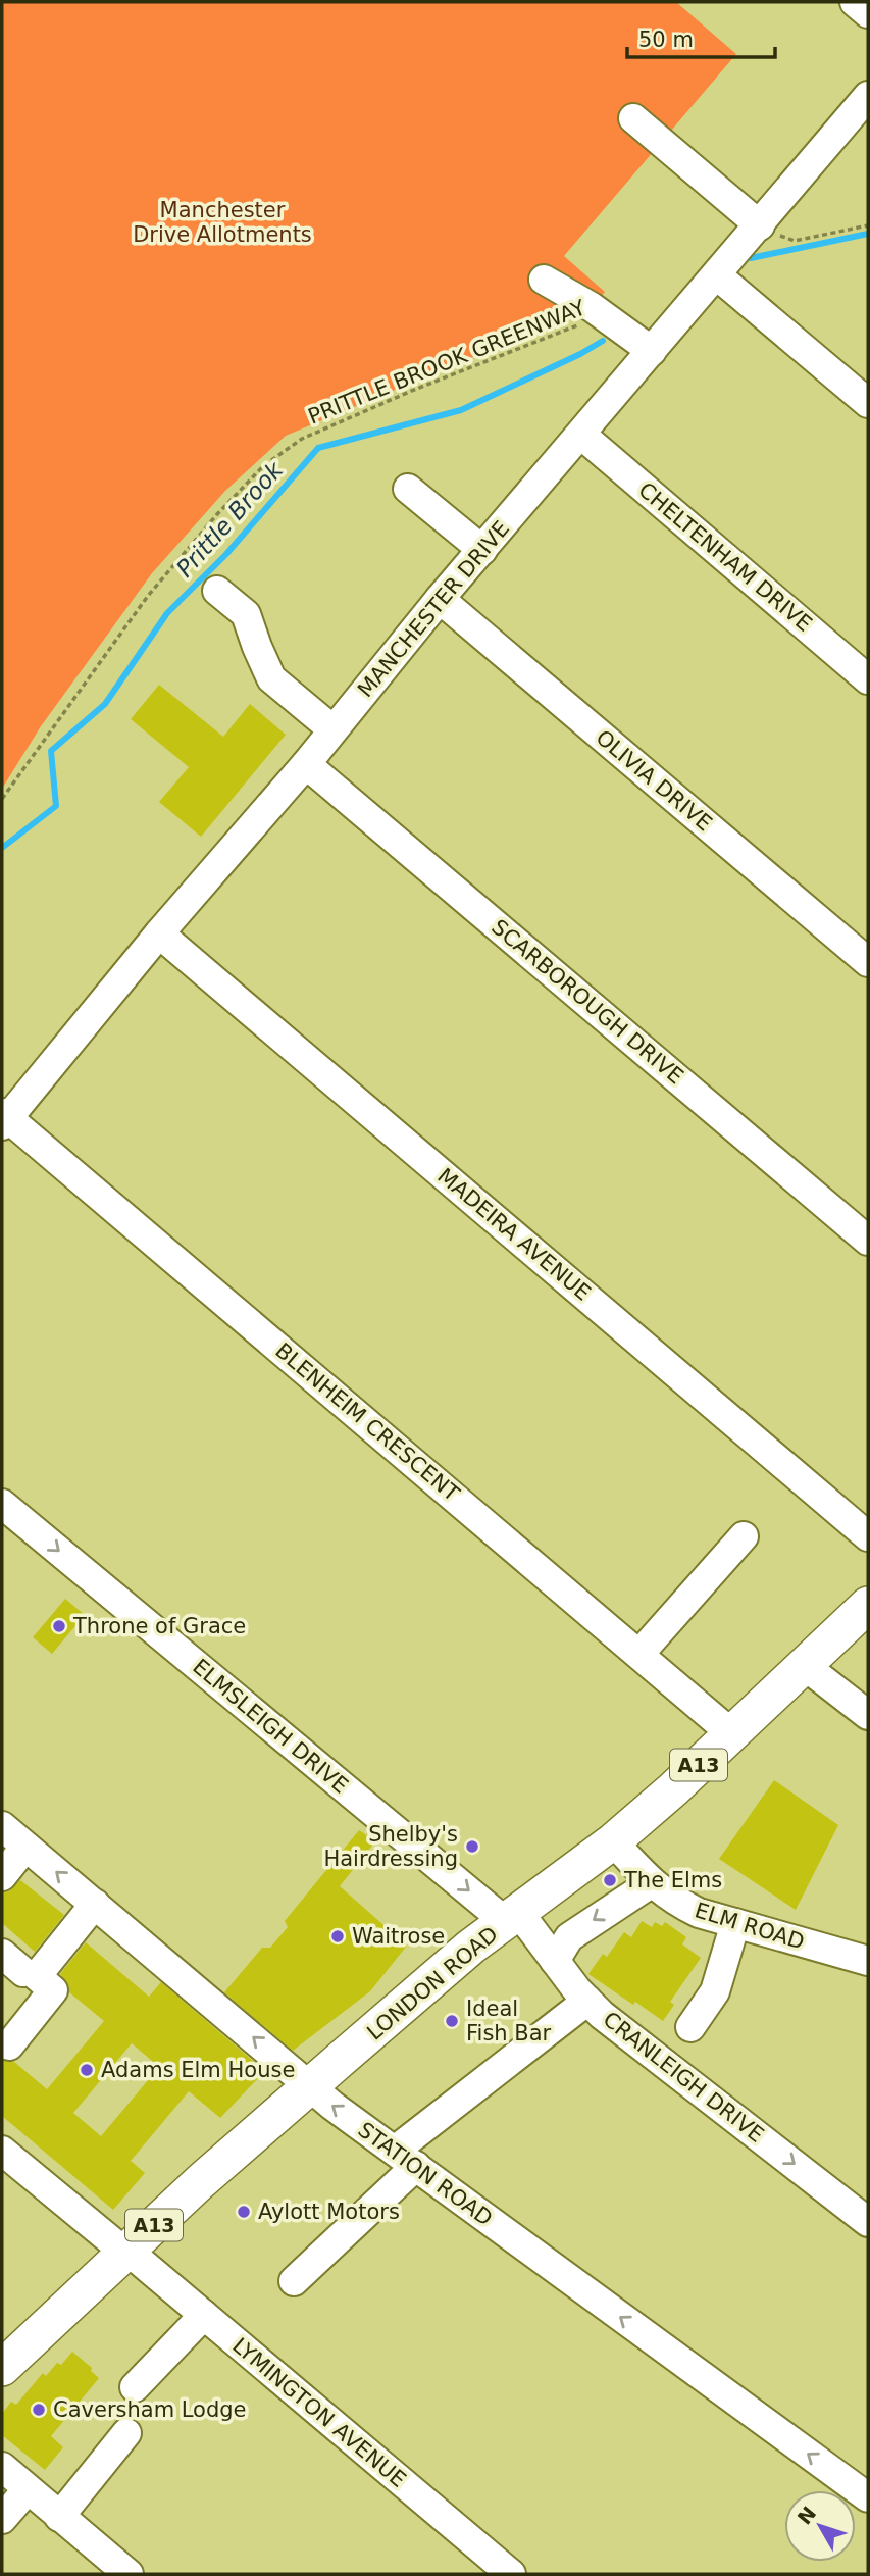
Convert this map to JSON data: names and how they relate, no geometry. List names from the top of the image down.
{
  "streets": {
    "main road": ["A13", "LONDON ROAD"],
    "street": [
      "CHELTENHAM DRIVE",
      "MANCHESTER DRIVE",
      "OLIVIA DRIVE",
      "SCARBOROUGH DRIVE",
      "MADEIRA AVENUE",
      "BLENHEIM CRESCENT",
      "ELMSLEIGH DRIVE",
      "ELM ROAD",
      "CRANLEIGH DRIVE",
      "STATION ROAD",
      "LYMINGTON AVENUE"
    ],
    "path": ["PRITTLE BROOK GREENWAY"]
  },
  "crossings": [
    ["CHELTENHAM DRIVE", "MANCHESTER DRIVE"],
    ["MANCHESTER DRIVE", "OLIVIA DRIVE"],
    ["MANCHESTER DRIVE", "SCARBOROUGH DRIVE"],
    ["MANCHESTER DRIVE", "MADEIRA AVENUE"],
    ["MANCHESTER DRIVE", "BLENHEIM CRESCENT"],
    ["BLENHEIM CRESCENT", "LONDON ROAD"],
    ["ELMSLEIGH DRIVE", "LONDON ROAD"],
    ["ELMSLEIGH DRIVE", "CRANLEIGH DRIVE"],
    ["ELM ROAD", "LONDON ROAD"],
    ["LONDON ROAD", "CRANLEIGH DRIVE"],
    ["LONDON ROAD", "STATION ROAD"],
    ["LONDON ROAD", "LYMINGTON AVENUE"]
  ],
  "one_way": ["ELMSLEIGH DRIVE", "CRANLEIGH DRIVE", "STATION ROAD"],
  "water": ["Prittle Brook"],
  "parks": ["Manchester Drive Allotments"],
  "places": [
    "Throne of Grace",
    "Shelby's Hairdressing",
    "The Elms",
    "Waitrose",
    "Ideal Fish Bar",
    "Adams Elm House",
    "Aylott Motors",
    "Caversham Lodge"
  ],
  "scale_bar": "50 m",
  "north": "top left"
}
